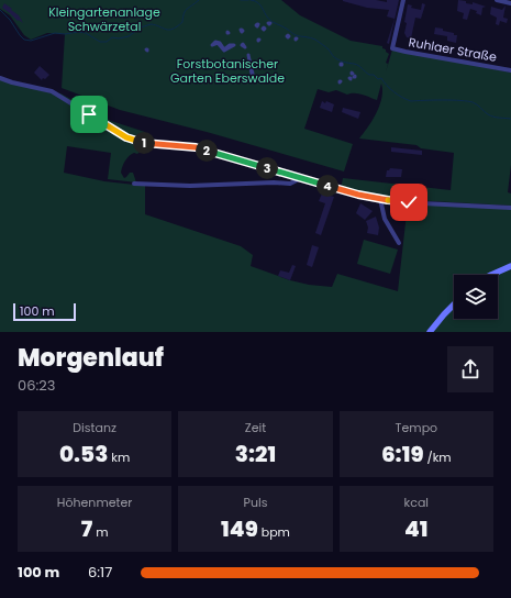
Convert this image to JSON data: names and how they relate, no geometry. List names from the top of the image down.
{
  "streets": {
    "street": ["Ruhlaer Straße"]
  },
  "parks": ["Kleingartenanlage Schwärzetal", "Forstbotanischer Garten Eberswalde"],
  "scale_bar": "100 m",
  "page": {
    "pins": [
      "1",
      "2",
      "3",
      "4"
    ],
    "scale": "100 m",
    "heading": ["Morgenlauf", "06:23"],
    "stats": [
      ["Distanz", "0.53 km"],
      ["Zeit", "3:21"],
      ["Tempo", "6:19 /km"],
      ["Höhenmeter", "7 m"],
      ["Puls", "149 bpm"],
      ["kcal", "41"]
    ],
    "list": [
      {
        "name": "100 m",
        "note": "6:17"
      }
    ]
  }
}
